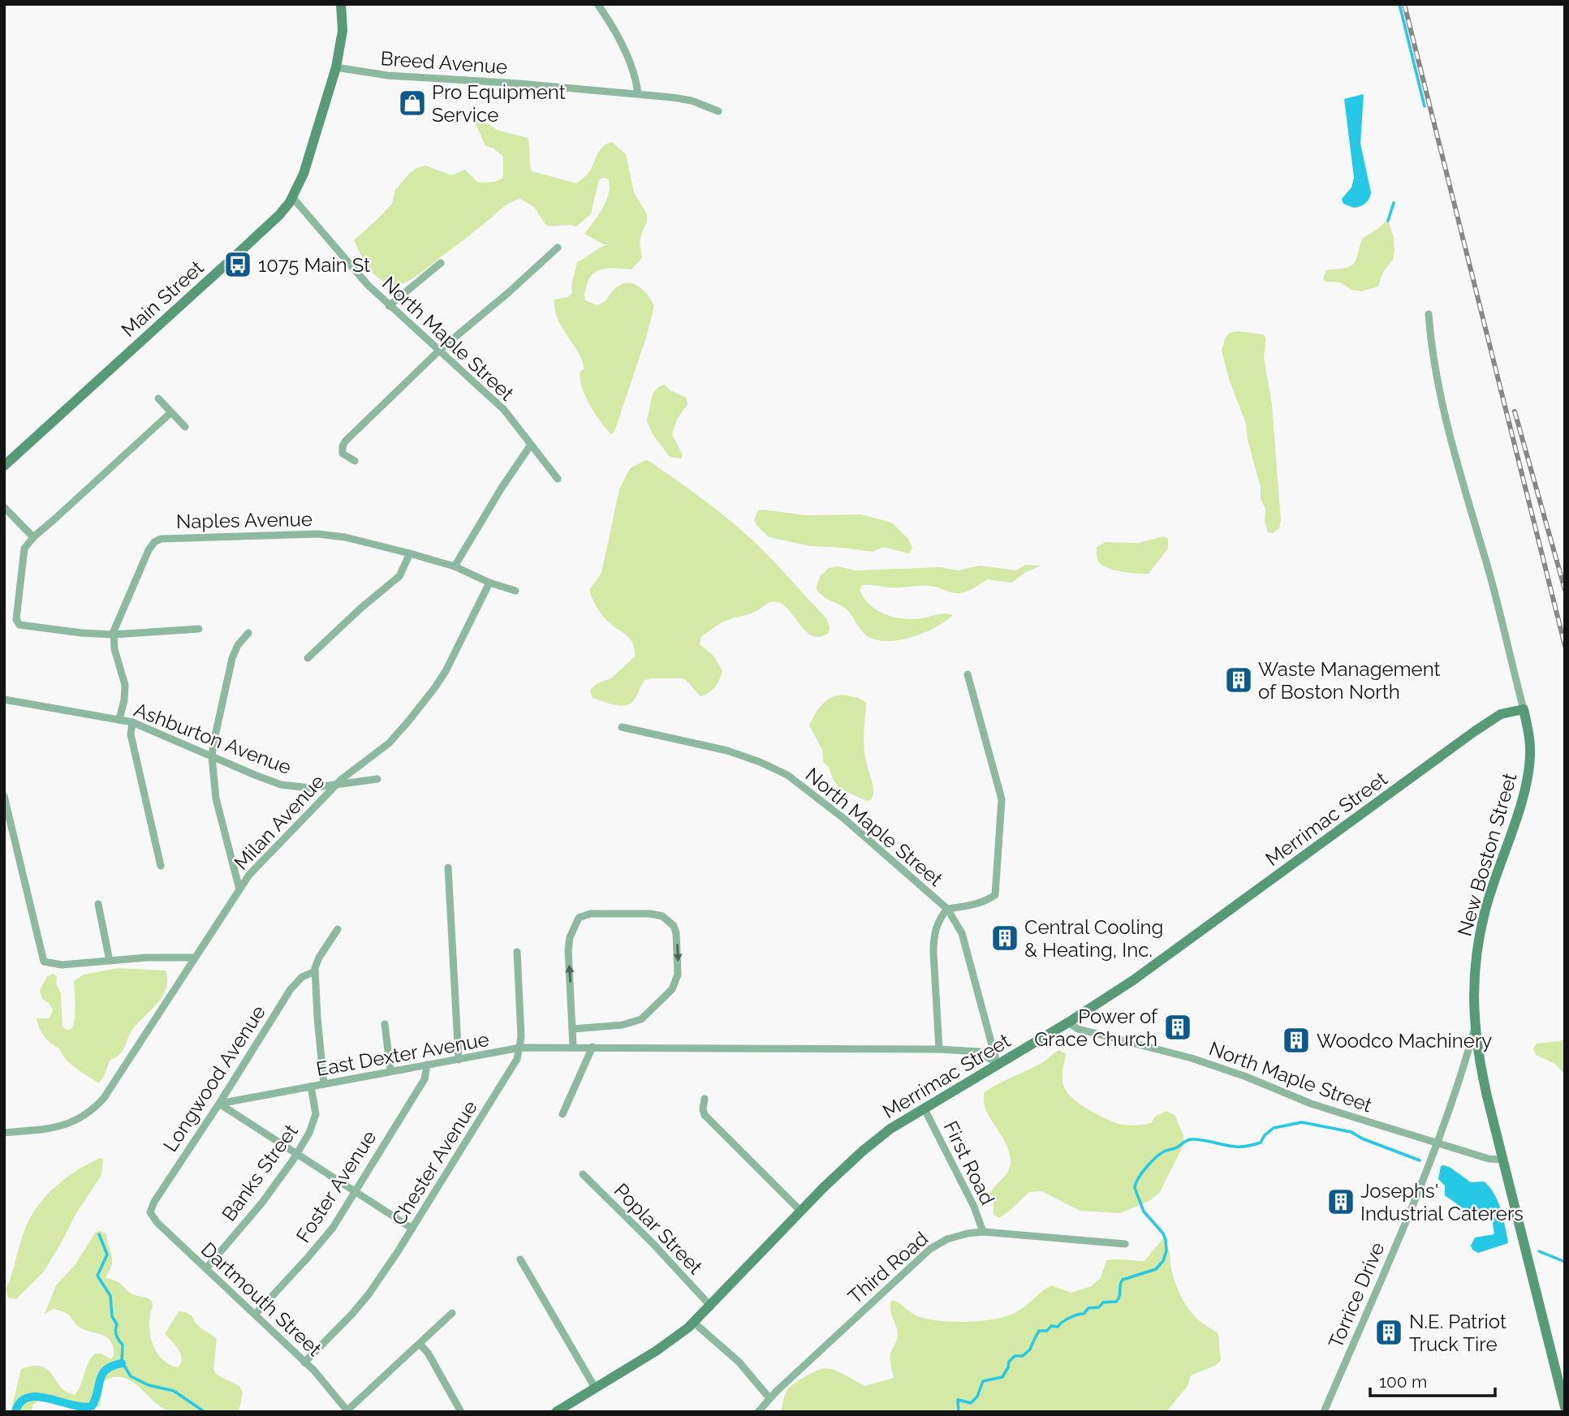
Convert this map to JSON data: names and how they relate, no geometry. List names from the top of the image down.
{
  "streets": {
    "main road": ["Main Street", "Merrimac Street", "New Boston Street"],
    "street": [
      "Breed Avenue",
      "North Maple Street",
      "Naples Avenue",
      "Ashburton Avenue",
      "Milan Avenue",
      "East Dexter Avenue",
      "Longwood Avenue",
      "Chester Avenue",
      "First Road",
      "Banks Street",
      "Foster Avenue",
      "Poplar Street",
      "Third Road",
      "Torrice Drive",
      "Dartmouth Street"
    ]
  },
  "crossings": [
    ["Breed Avenue", "Main Street"],
    ["Main Street", "North Maple Street"],
    ["North Maple Street", "Merrimac Street"],
    ["North Maple Street", "New Boston Street"],
    ["North Maple Street", "Torrice Drive"],
    ["Naples Avenue", "Milan Avenue"],
    ["Ashburton Avenue", "Milan Avenue"],
    ["Merrimac Street", "New Boston Street"],
    ["Merrimac Street", "First Road"],
    ["Merrimac Street", "Poplar Street"],
    ["New Boston Street", "Torrice Drive"],
    ["East Dexter Avenue", "Longwood Avenue"],
    ["East Dexter Avenue", "Chester Avenue"],
    ["East Dexter Avenue", "Banks Street"],
    ["East Dexter Avenue", "Foster Avenue"],
    ["Longwood Avenue", "Dartmouth Street"],
    ["Chester Avenue", "Dartmouth Street"],
    ["First Road", "Third Road"],
    ["Banks Street", "Dartmouth Street"],
    ["Foster Avenue", "Dartmouth Street"]
  ],
  "places": {
    "shop": ["Pro Equipment Service"],
    "bus stop": ["1075 Main St"],
    "building": [
      "Waste Management of Boston North",
      "Central Cooling & Heating, Inc.",
      "Power of Grace Church",
      "Woodco Machinery",
      "Josephs' Industrial Caterers",
      "N.E. Patriot Truck Tire"
    ]
  },
  "scale_bar": "100 m"
}
